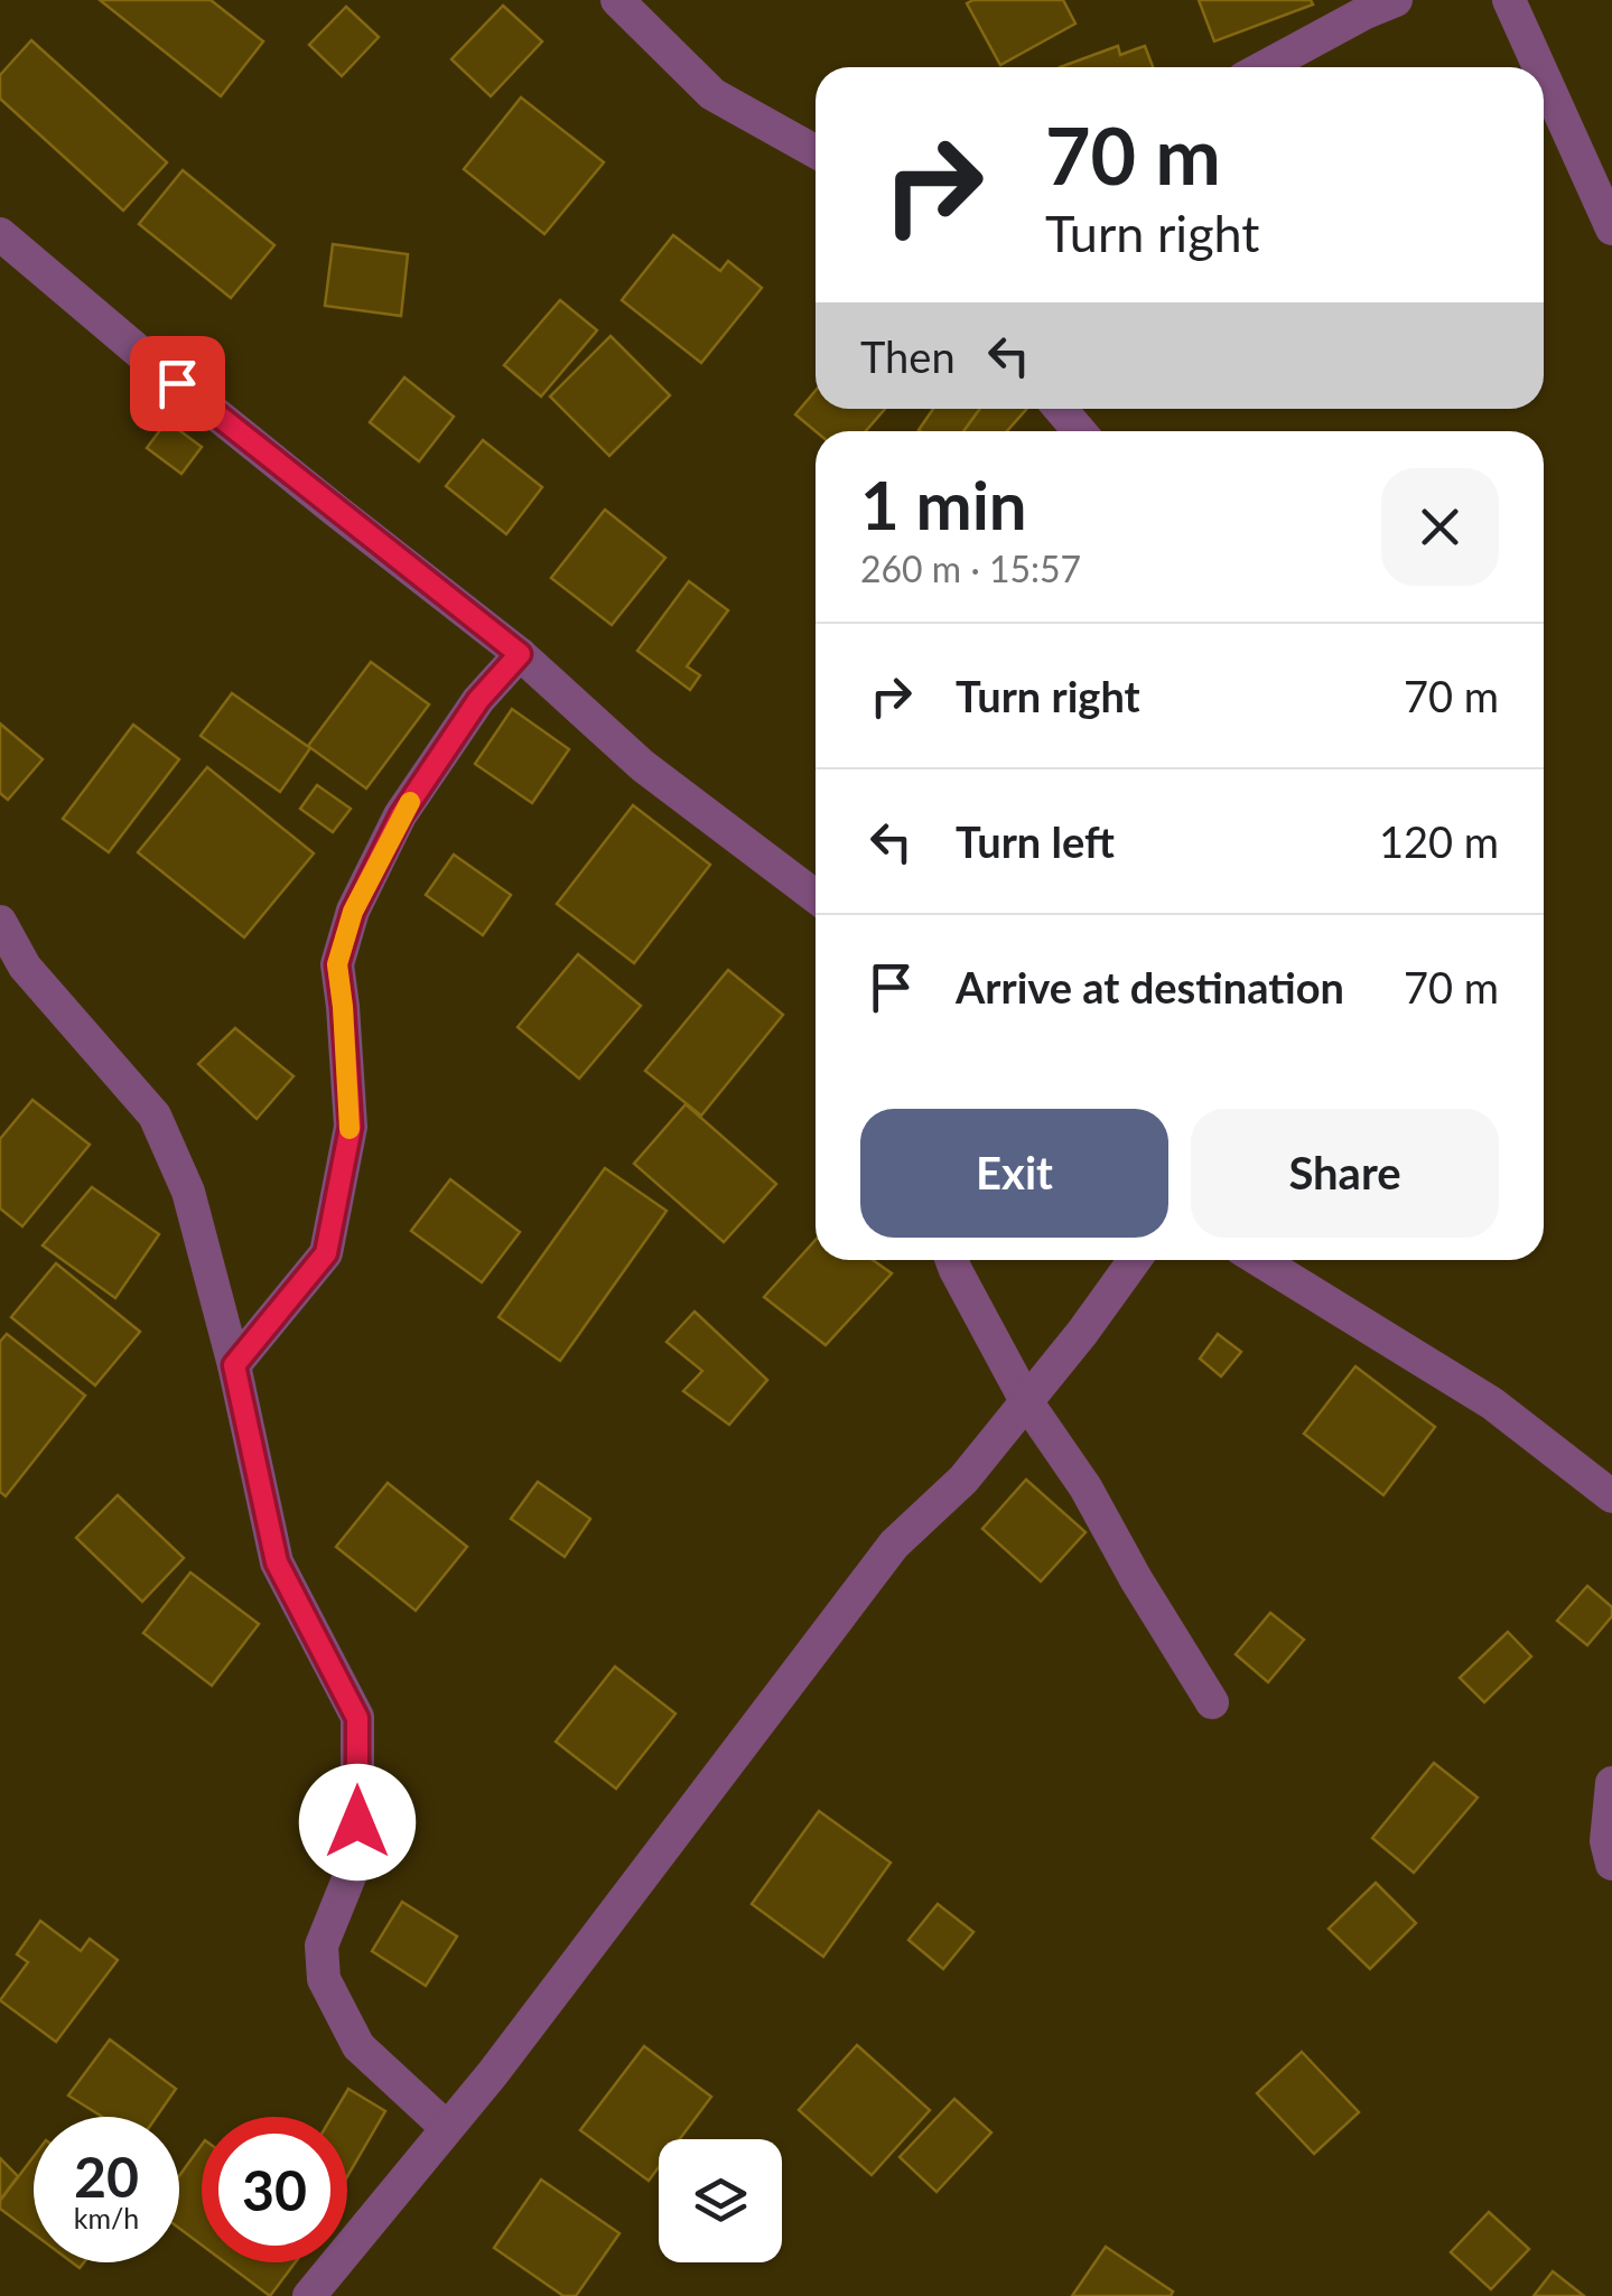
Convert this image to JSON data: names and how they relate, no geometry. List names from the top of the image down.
{
  "page": {
    "turn": ["70 m", "Turn right"],
    "then": "Then",
    "heading": ["1 min", "260 m · 15:57"],
    "list": [
      {
        "name": "Turn right",
        "value": "70 m"
      },
      {
        "name": "Turn left",
        "value": "120 m"
      },
      {
        "name": "Arrive at destination",
        "value": "70 m"
      }
    ],
    "buttons": ["Exit", "Share"],
    "speed": "20 km/h",
    "limit": "30"
  }
}
